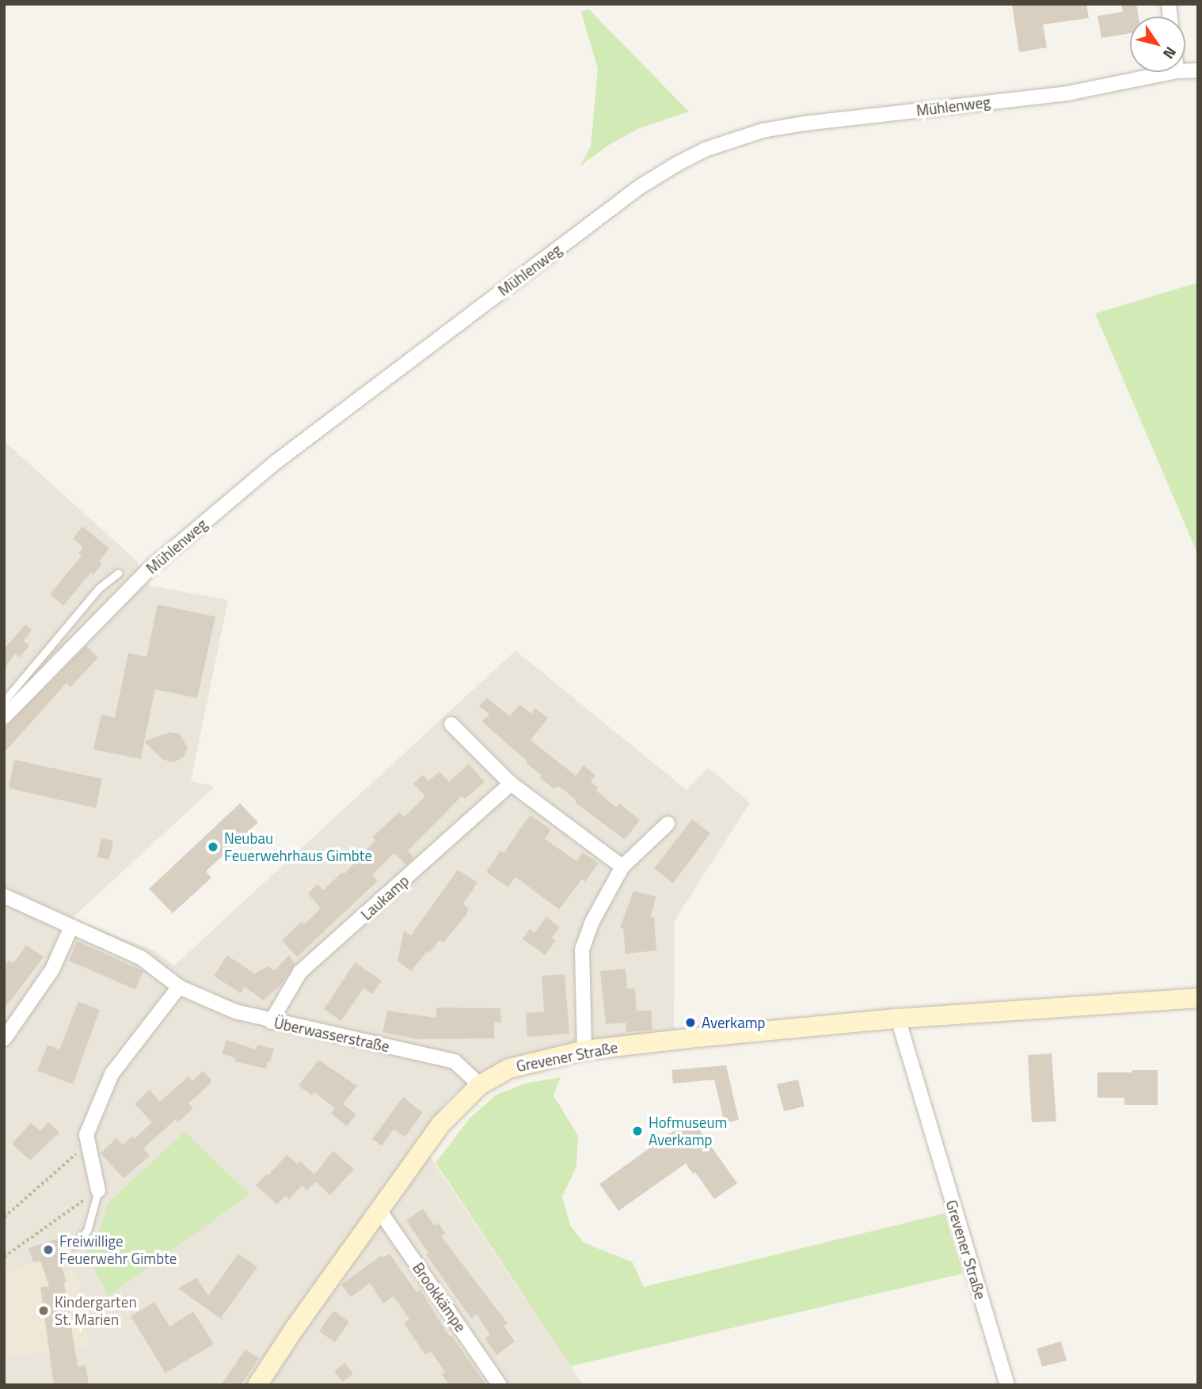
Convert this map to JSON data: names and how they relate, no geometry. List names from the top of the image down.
{
  "streets": {
    "street": [
      "Mühlenweg",
      "Laukamp",
      "Überwasserstraße",
      "Grevener Straße",
      "Brookkämpe"
    ]
  },
  "crossings": [
    ["Laukamp", "Überwasserstraße"],
    ["Überwasserstraße", "Grevener Straße"],
    ["Grevener Straße", "Brookkämpe"]
  ],
  "places": [
    "Neubau Feuerwehrhaus Gimbte",
    "Averkamp",
    "Hofmuseum Averkamp",
    "Freiwillige Feuerwehr Gimbte",
    "Kindergarten St. Marien"
  ],
  "north": "bottom right"
}
